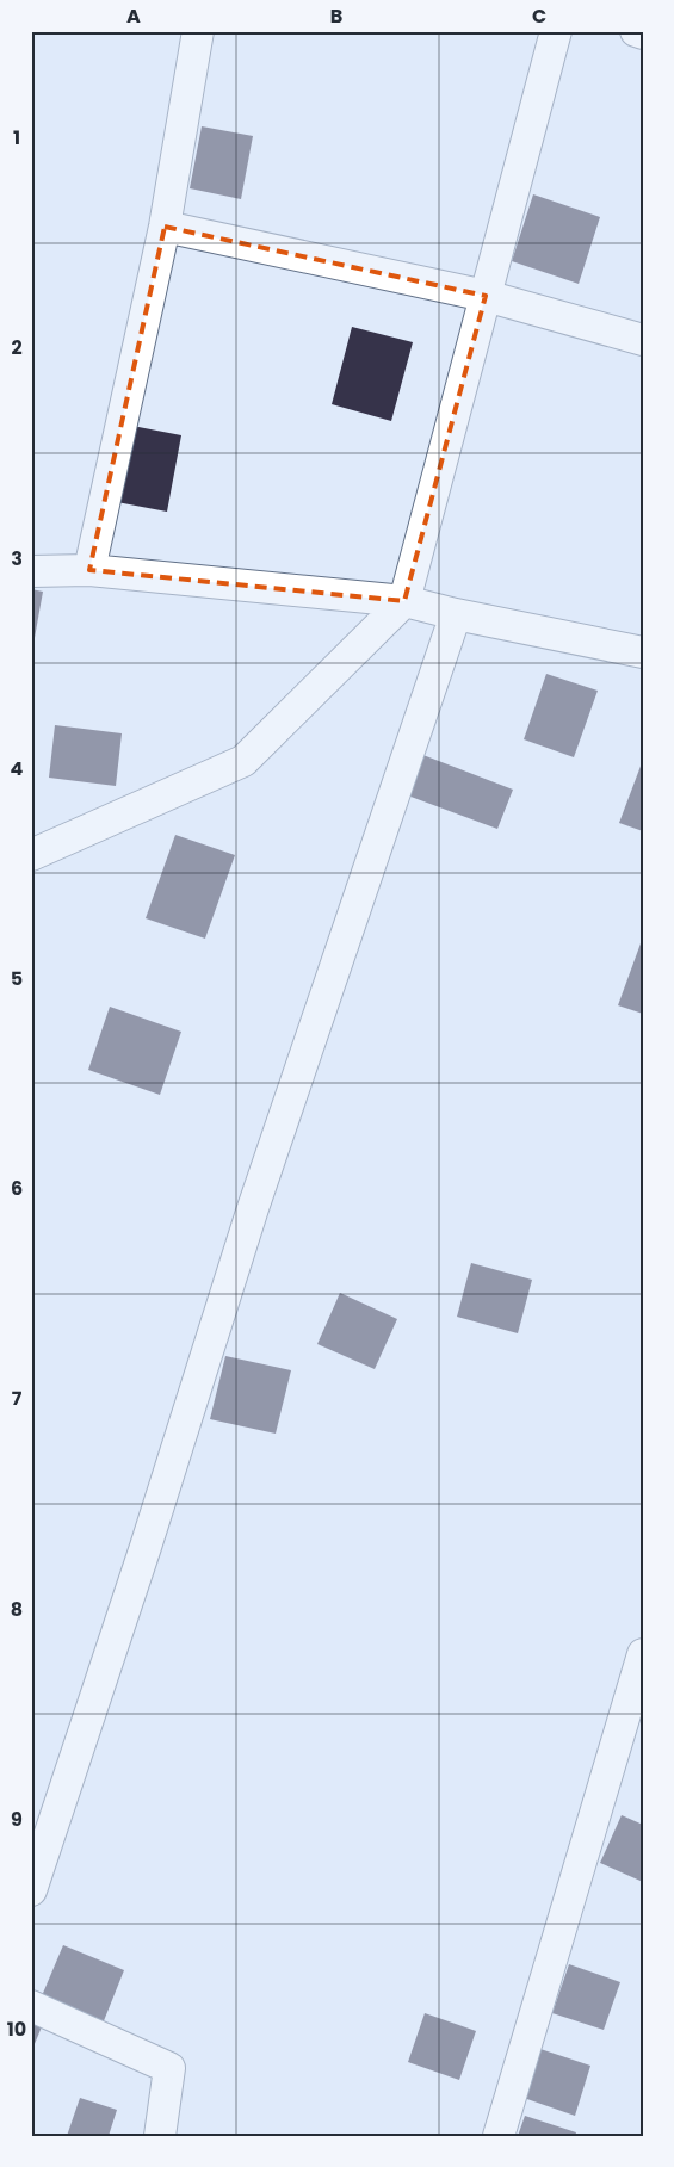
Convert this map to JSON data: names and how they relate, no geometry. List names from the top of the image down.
{
  "grid": {
    "columns": ["A", "B", "C"],
    "rows": [
      "1",
      "2",
      "3",
      "4",
      "5",
      "6",
      "7",
      "8",
      "9",
      "10"
    ]
  }
}
